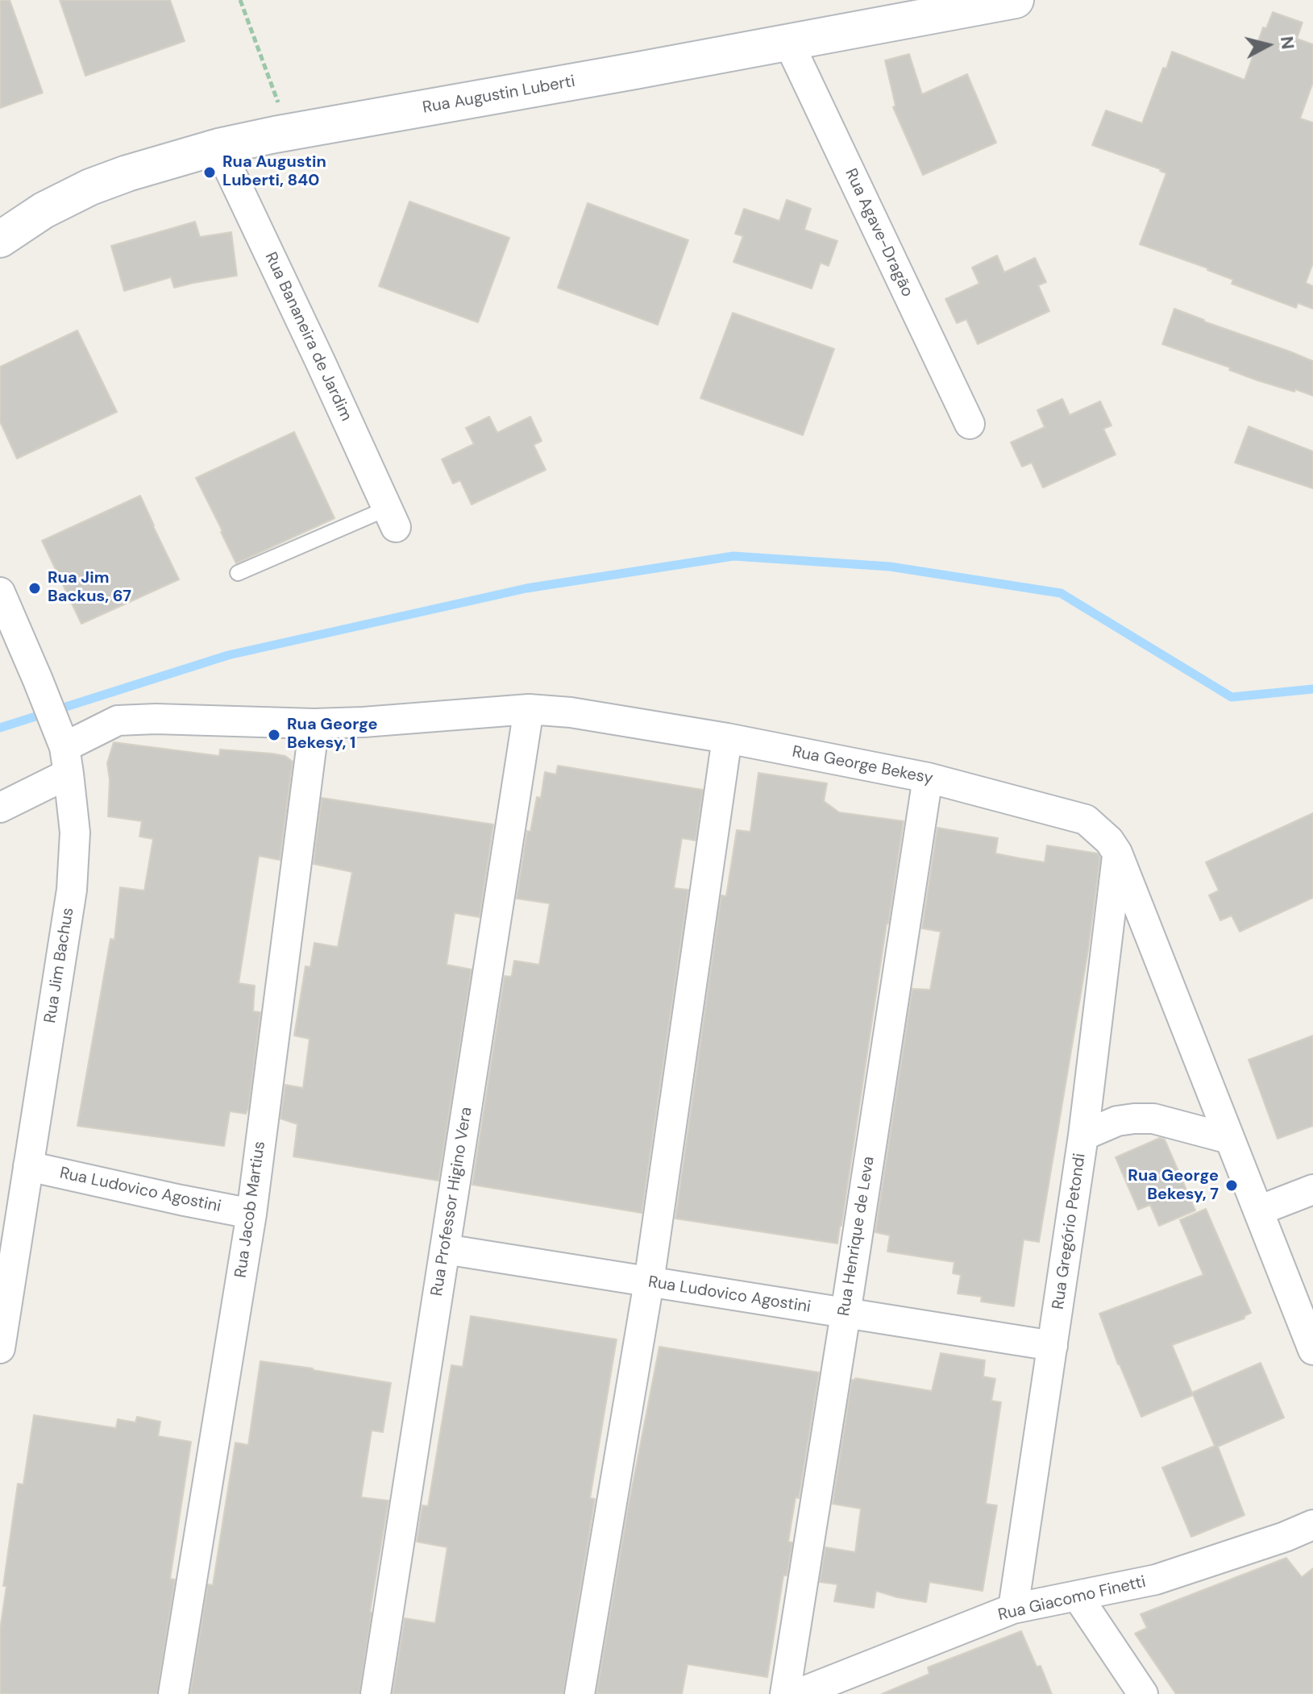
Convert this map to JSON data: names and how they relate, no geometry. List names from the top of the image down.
{
  "streets": {
    "street": [
      "Rua Augustin Luberti",
      "Rua Agave-Dragão",
      "Rua Bananeira de Jardim",
      "Rua George Bekesy",
      "Rua Jim Bachus",
      "Rua Ludovico Agostini",
      "Rua Professor Higino Vera",
      "Rua Jacob Martius",
      "Rua Gregório Petondi",
      "Rua Henrique de Leva",
      "Rua Giacomo Finetti"
    ]
  },
  "crossings": [
    ["Rua Augustin Luberti", "Rua Agave-Dragão"],
    ["Rua Augustin Luberti", "Rua Bananeira de Jardim"],
    ["Rua George Bekesy", "Rua Jim Bachus"],
    ["Rua George Bekesy", "Rua Professor Higino Vera"],
    ["Rua George Bekesy", "Rua Jacob Martius"],
    ["Rua George Bekesy", "Rua Gregório Petondi"],
    ["Rua George Bekesy", "Rua Henrique de Leva"],
    ["Rua Jim Bachus", "Rua Ludovico Agostini"],
    ["Rua Ludovico Agostini", "Rua Professor Higino Vera"],
    ["Rua Ludovico Agostini", "Rua Jacob Martius"],
    ["Rua Ludovico Agostini", "Rua Gregório Petondi"],
    ["Rua Ludovico Agostini", "Rua Henrique de Leva"],
    ["Rua Gregório Petondi", "Rua Giacomo Finetti"]
  ],
  "places": [
    "Rua Augustin Luberti, 840",
    "Rua Jim Backus, 67",
    "Rua George Bekesy, 1",
    "Rua George Bekesy, 7"
  ],
  "north": "right"
}
